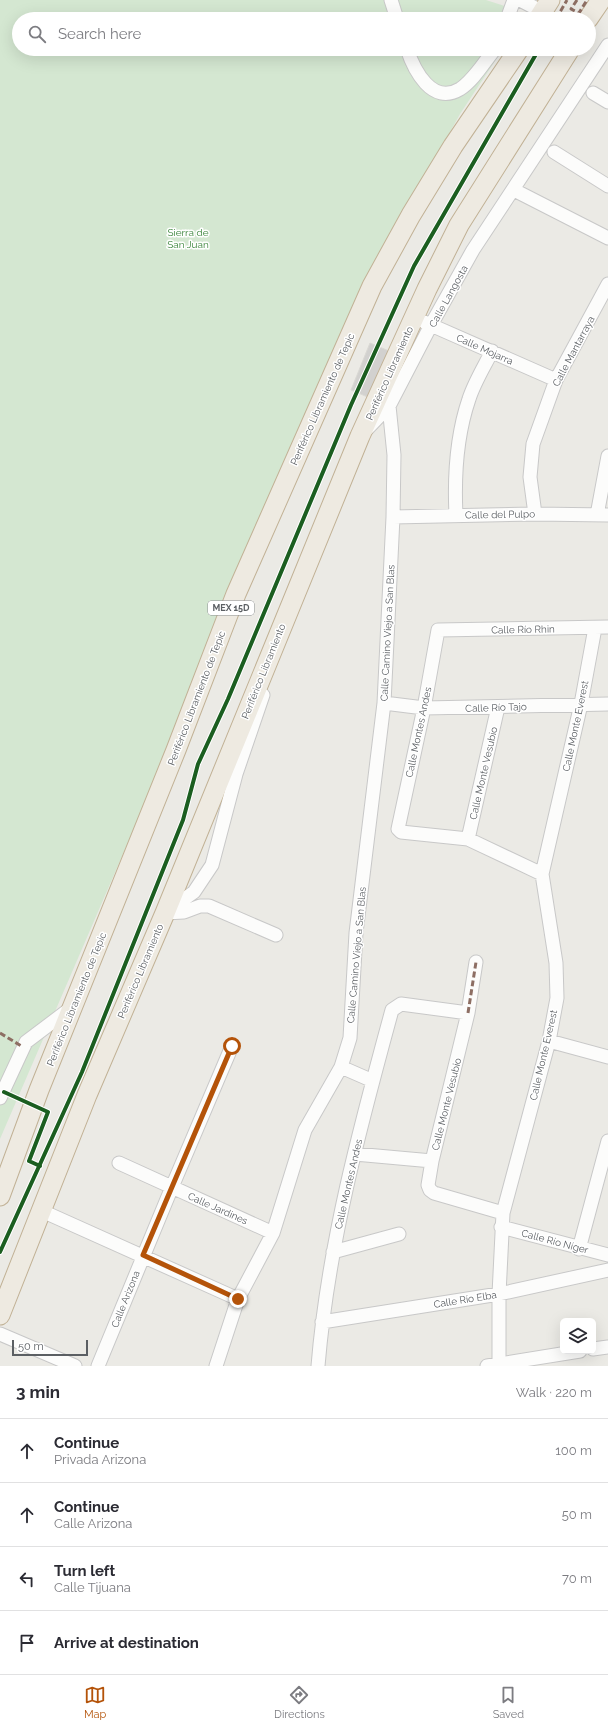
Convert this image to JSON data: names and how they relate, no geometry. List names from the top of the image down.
{
  "streets": {
    "highway": ["Periférico Libramiento", "Periférico Libramiento de Tepic", "MEX 15D"],
    "street": [
      "Calle Langosta",
      "Calle Mojarra",
      "Calle Mantarraya",
      "Calle del Pulpo",
      "Calle Río Rhin",
      "Calle Camino Viejo a San Blas",
      "Calle Río Tajo",
      "Calle Monte Everest",
      "Calle Montes Andes",
      "Calle Monte Vesubio",
      "Calle Jardines",
      "Calle Río Níger",
      "Calle Arizona",
      "Calle Río Elba"
    ]
  },
  "crossings": [
    ["Calle Langosta", "Calle Mojarra"],
    ["Calle Langosta", "Periférico Libramiento"],
    ["Calle Mojarra", "Calle Mantarraya"],
    ["Calle Mojarra", "Periférico Libramiento"],
    ["Calle Mantarraya", "Calle del Pulpo"],
    ["Calle del Pulpo", "Calle Camino Viejo a San Blas"],
    ["Calle Río Rhin", "Calle Monte Everest"],
    ["Calle Río Rhin", "Calle Montes Andes"],
    ["Calle Camino Viejo a San Blas", "Calle Río Tajo"],
    ["Calle Camino Viejo a San Blas", "Calle Jardines"],
    ["Calle Río Tajo", "Calle Monte Everest"],
    ["Calle Río Tajo", "Calle Montes Andes"],
    ["Calle Río Tajo", "Calle Monte Vesubio"],
    ["Calle Monte Everest", "Calle Monte Vesubio"],
    ["Calle Monte Everest", "Calle Río Níger"],
    ["Calle Monte Everest", "Calle Río Elba"],
    ["Calle Montes Andes", "Calle Monte Vesubio"],
    ["Calle Montes Andes", "Calle Río Elba"],
    ["Calle Jardines", "Calle Arizona"]
  ],
  "parks": ["Sierra de San Juan"],
  "scale_bar": "50 m",
  "page": {
    "search": "Search here",
    "scale": "50 m",
    "heading": ["3 min", "Walk · 220 m"],
    "list": [
      ["Continue", "Privada Arizona", "100 m"],
      ["Continue", "Calle Arizona", "50 m"],
      ["Turn left", "Calle Tijuana", "70 m"],
      "Arrive at destination"
    ],
    "nav": ["Map", "Directions", "Saved"]
  }
}
